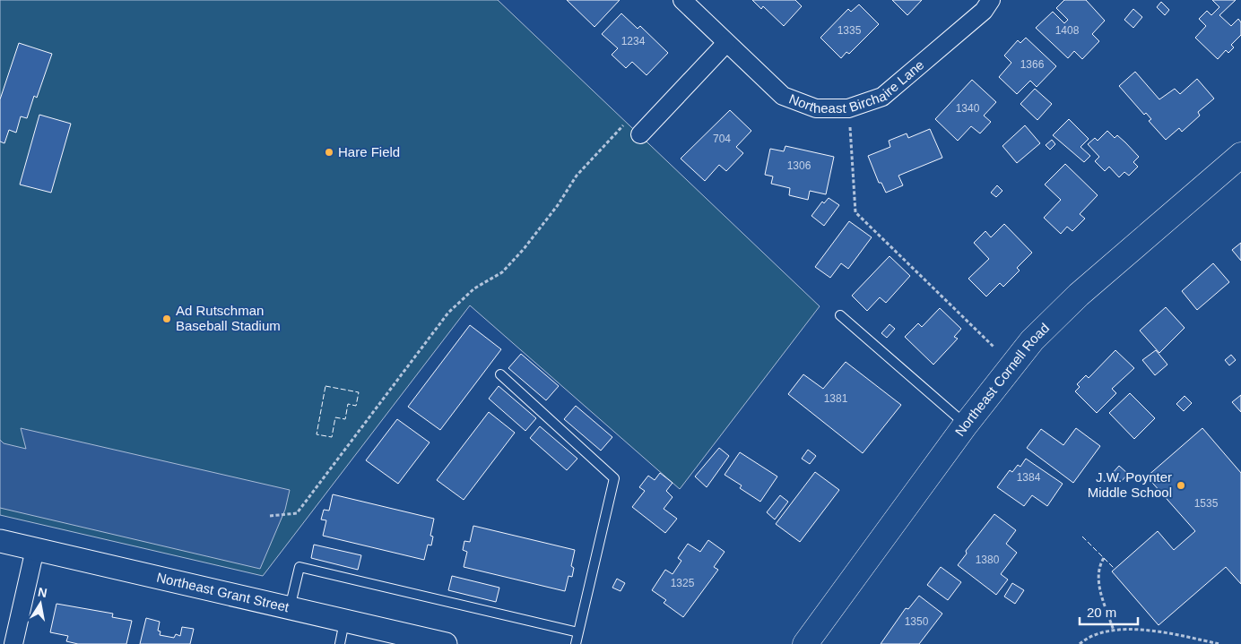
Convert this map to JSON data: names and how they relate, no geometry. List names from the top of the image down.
{
  "streets": {
    "highway": ["Northeast Cornell Road"],
    "street": ["Northeast Birchaire Lane", "Northeast Grant Street"]
  },
  "places": ["Hare Field", "Ad Rutschman Baseball Stadium", "J.W. Poynter Middle School"],
  "house_numbers": [
    "1335",
    "1408",
    "1234",
    "1366",
    "1340",
    "704",
    "1306",
    "1381",
    "1384",
    "1535",
    "1380",
    "1325",
    "1350"
  ],
  "scale_bar": "20 m",
  "north": "top"
}
